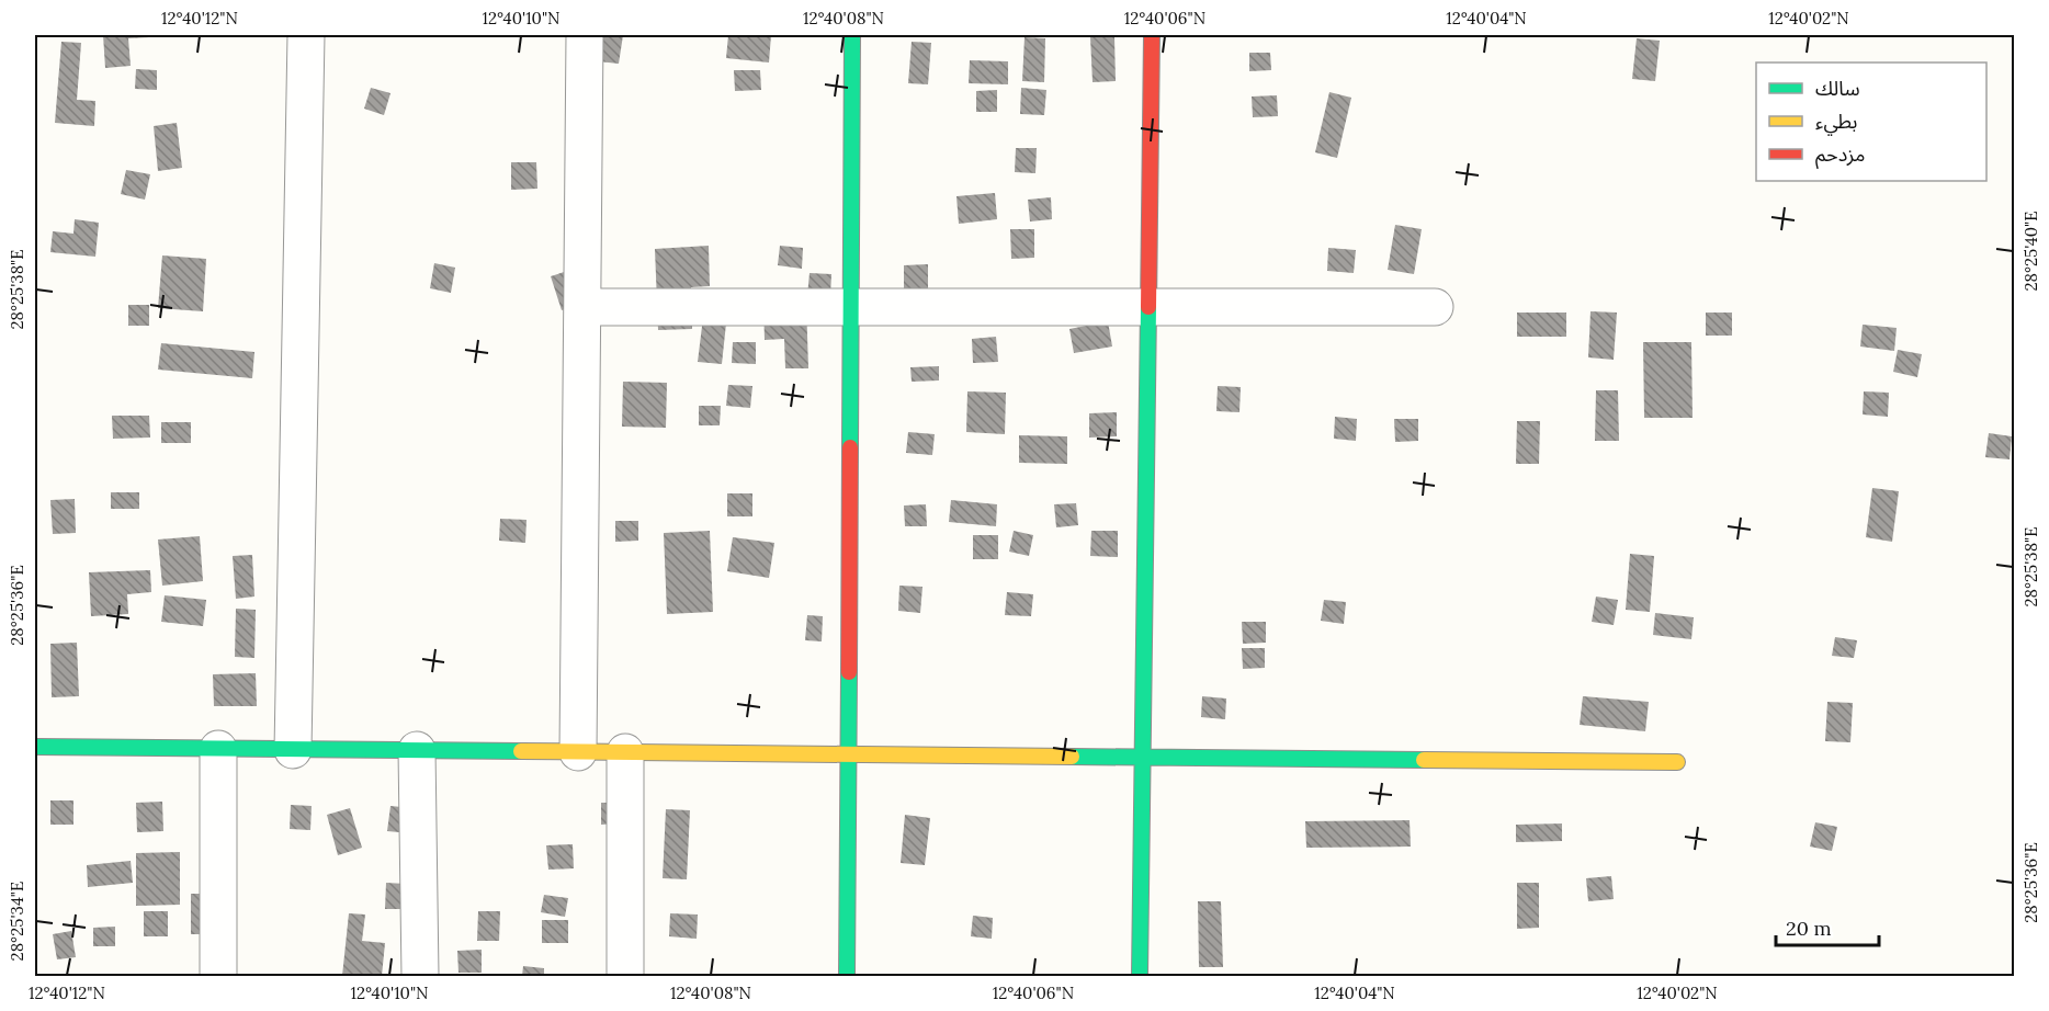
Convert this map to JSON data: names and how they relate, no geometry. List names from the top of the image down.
{
  "legend": ["سالك", "بطيء", "مزدحم"],
  "scale_bar": "20 m",
  "coordinates": [
    "12°40'12\"N",
    "12°40'10\"N",
    "12°40'08\"N",
    "12°40'06\"N",
    "12°40'04\"N",
    "12°40'02\"N",
    "28°25'40\"E",
    "28°25'38\"E",
    "28°25'36\"E",
    "28°25'34\"E"
  ]
}
